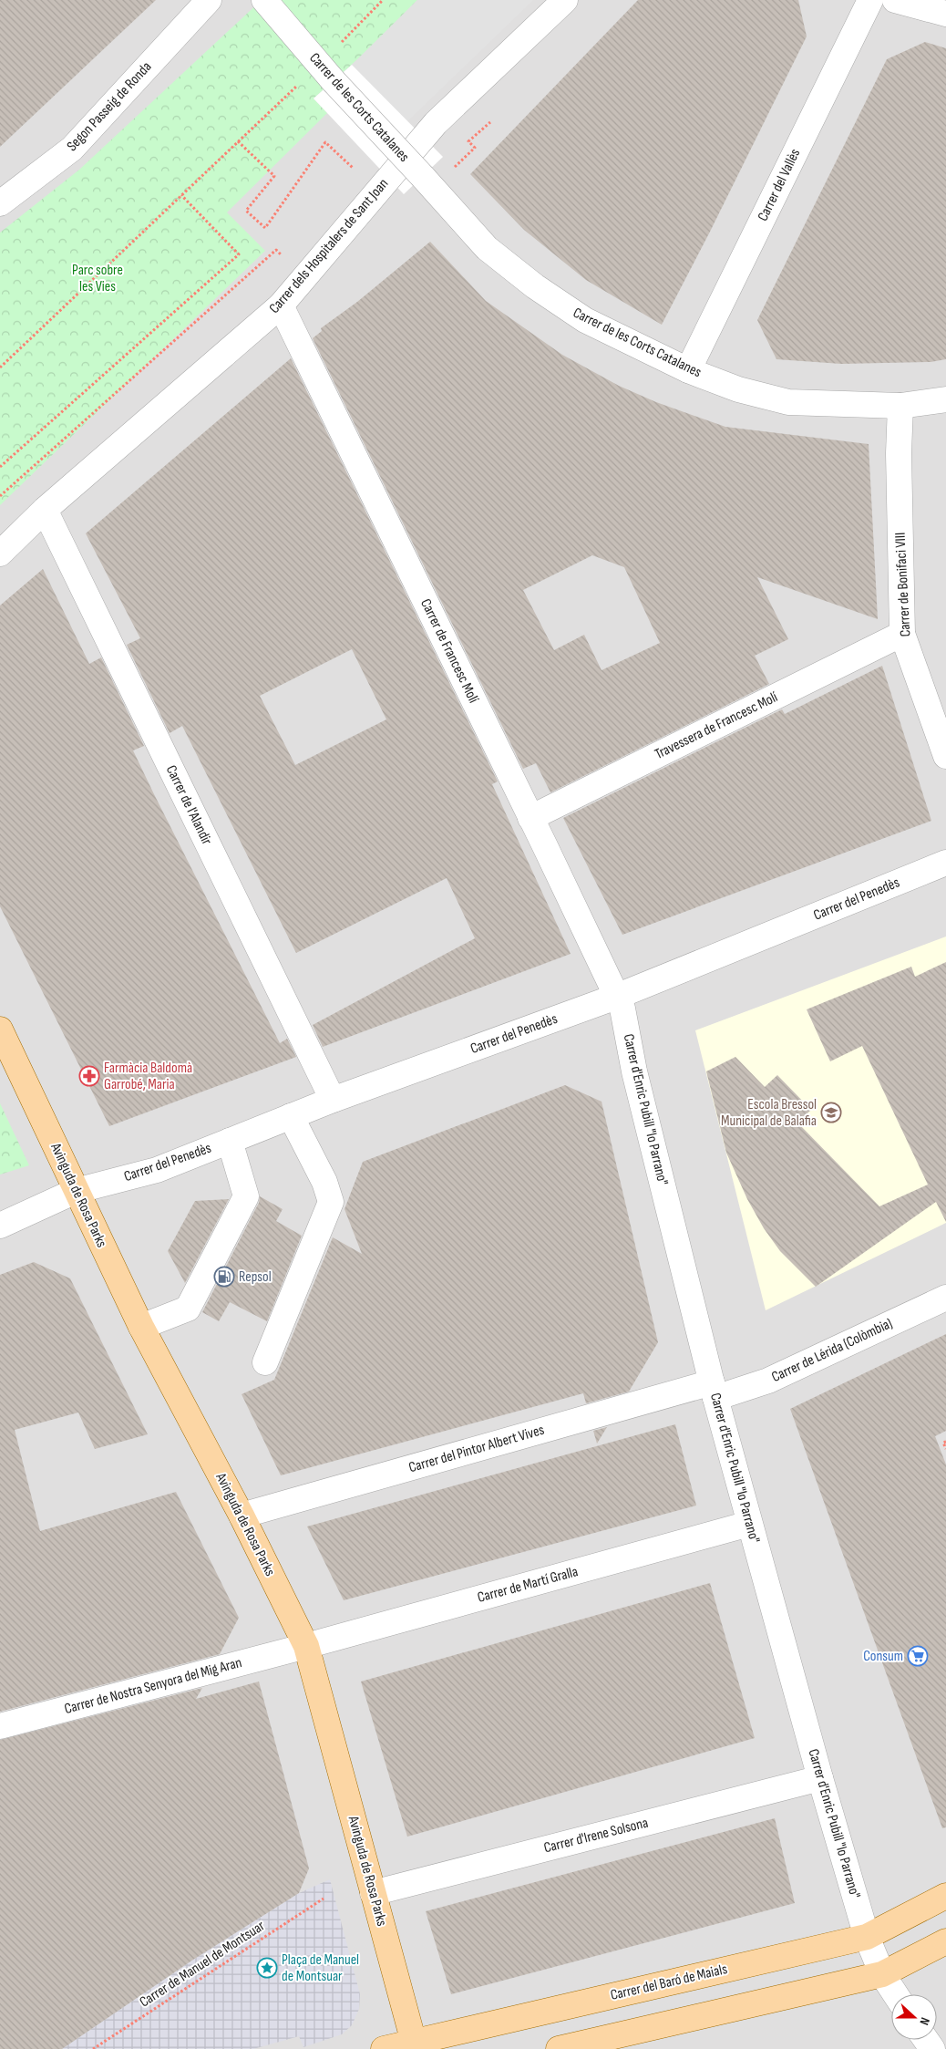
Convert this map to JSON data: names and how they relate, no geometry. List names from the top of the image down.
{
  "streets": {
    "main road": ["Avinguda de Rosa Parks", "Carrer del Baró de Maials"],
    "street": [
      "Segon Passeig de Ronda",
      "Carrer de les Corts Catalanes",
      "Carrer del Vallès",
      "Carrer dels Hospitalers de Sant Joan",
      "Carrer de Bonifaci VIII",
      "Carrer de Francesc Molí",
      "Travessera de Francesc Molí",
      "Carrer de l'Alandir",
      "Carrer del Penedès",
      "Carrer d'Enric Pubill \"lo Parrano\"",
      "Carrer de Lérida (Colòmbia)",
      "Carrer del Pintor Albert Vives",
      "Carrer de Martí Gralla",
      "Carrer de Nostra Senyora del Mig Aran",
      "Carrer d'Irene Solsona"
    ],
    "path": ["Carrer de Manuel de Montsuar"]
  },
  "crossings": [
    ["Carrer de les Corts Catalanes", "Carrer del Vallès"],
    ["Carrer de les Corts Catalanes", "Carrer de Bonifaci VIII"],
    ["Carrer dels Hospitalers de Sant Joan", "Carrer de Francesc Molí"],
    ["Carrer dels Hospitalers de Sant Joan", "Carrer de l'Alandir"],
    ["Carrer de Bonifaci VIII", "Travessera de Francesc Molí"],
    ["Carrer de Francesc Molí", "Travessera de Francesc Molí"],
    ["Carrer de Francesc Molí", "Carrer del Penedès"],
    ["Carrer de Francesc Molí", "Carrer d'Enric Pubill \"lo Parrano\""],
    ["Carrer de l'Alandir", "Carrer del Penedès"],
    ["Carrer del Penedès", "Carrer d'Enric Pubill \"lo Parrano\""],
    ["Carrer del Penedès", "Avinguda de Rosa Parks"],
    ["Carrer d'Enric Pubill \"lo Parrano\"", "Carrer de Lérida (Colòmbia)"],
    ["Carrer d'Enric Pubill \"lo Parrano\"", "Carrer del Pintor Albert Vives"],
    ["Carrer d'Enric Pubill \"lo Parrano\"", "Carrer de Martí Gralla"],
    ["Carrer d'Enric Pubill \"lo Parrano\"", "Carrer d'Irene Solsona"],
    ["Carrer d'Enric Pubill \"lo Parrano\"", "Carrer del Baró de Maials"],
    ["Avinguda de Rosa Parks", "Carrer del Pintor Albert Vives"],
    ["Avinguda de Rosa Parks", "Carrer de Martí Gralla"],
    ["Avinguda de Rosa Parks", "Carrer de Nostra Senyora del Mig Aran"],
    ["Avinguda de Rosa Parks", "Carrer d'Irene Solsona"],
    ["Avinguda de Rosa Parks", "Carrer del Baró de Maials"],
    ["Carrer de Lérida (Colòmbia)", "Carrer del Pintor Albert Vives"],
    ["Carrer de Martí Gralla", "Carrer de Nostra Senyora del Mig Aran"]
  ],
  "parks": ["Parc sobre les Vies"],
  "places": {
    "pharmacy": ["Farmàcia Baldomà Garrobé, Maria"],
    "school or university": ["Escola Bressol Municipal de Balafia"],
    "fuel station": ["Repsol"],
    "supermarket": ["Consum"],
    "place": ["Plaça de Manuel de Montsuar"]
  },
  "north": "right"
}
